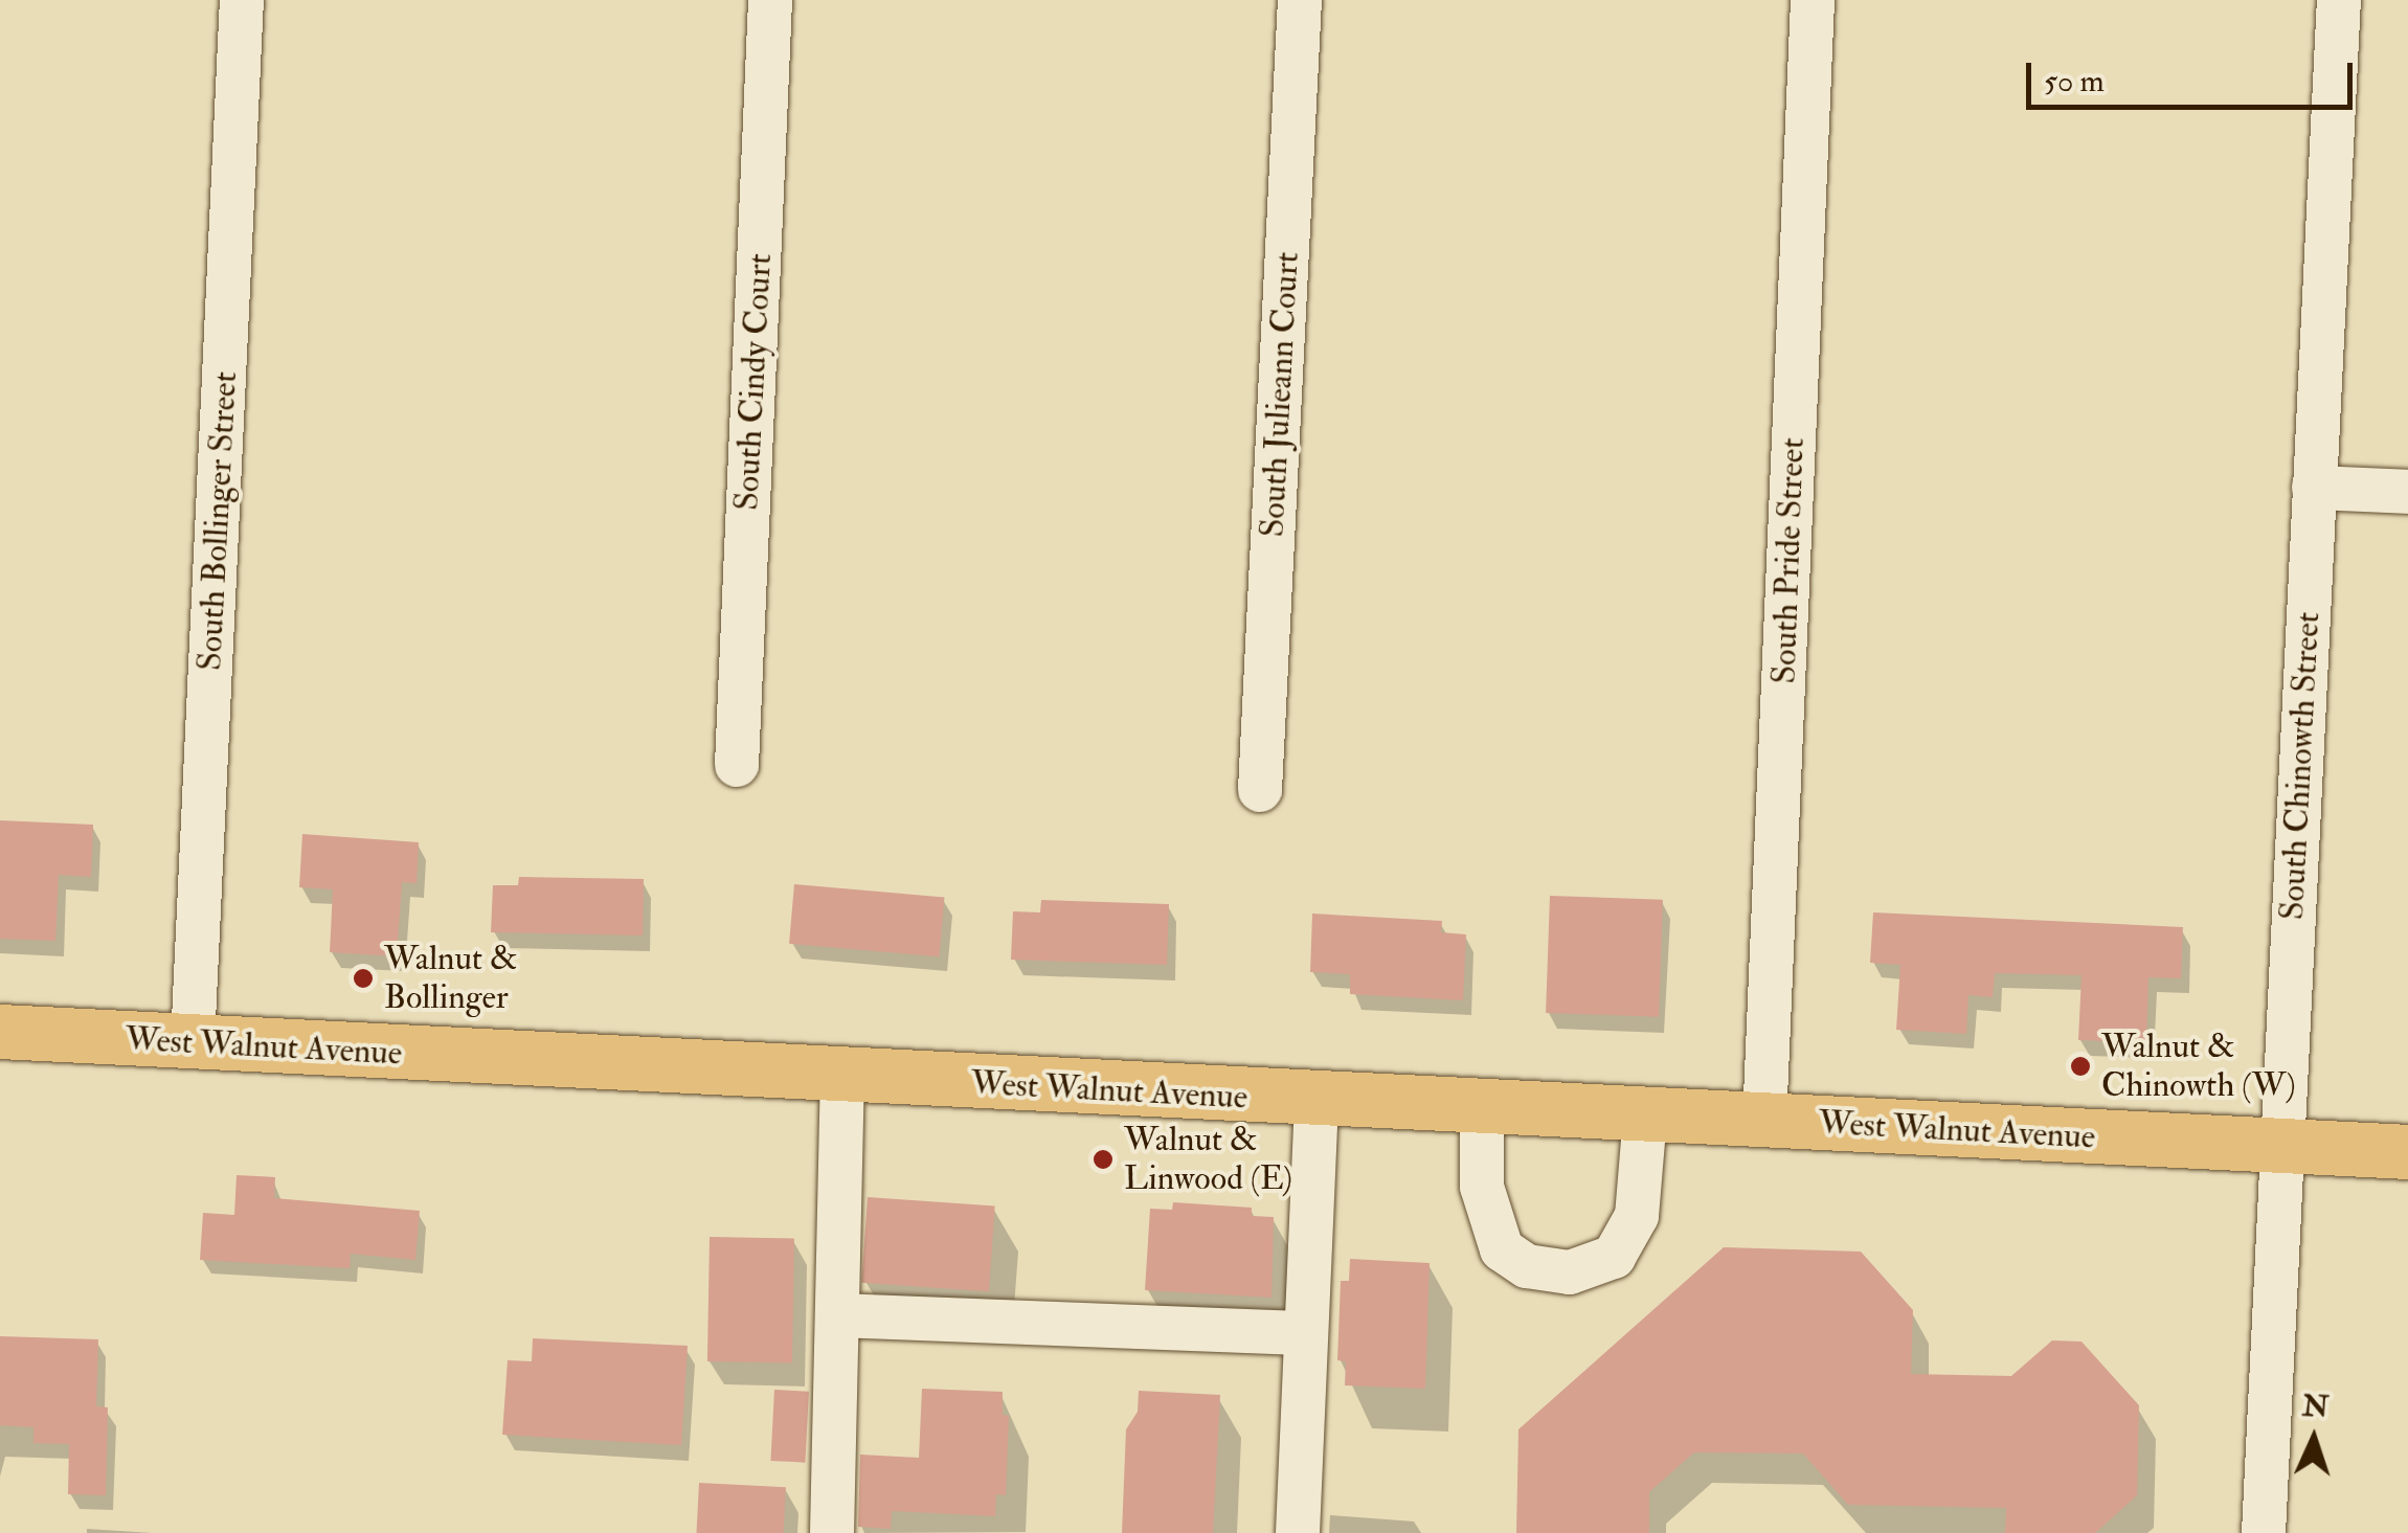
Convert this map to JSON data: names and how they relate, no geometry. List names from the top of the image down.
{
  "streets": {
    "main road": ["West Walnut Avenue"],
    "street": [
      "South Cindy Court",
      "South Julieann Court",
      "South Bollinger Street",
      "South Pride Street",
      "South Chinowth Street"
    ]
  },
  "crossings": [
    ["South Bollinger Street", "West Walnut Avenue"],
    ["South Pride Street", "West Walnut Avenue"],
    ["South Chinowth Street", "West Walnut Avenue"]
  ],
  "places": ["Walnut & Bollinger", "Walnut & Chinowth (W)", "Walnut & Linwood (E)"],
  "scale_bar": "50 m",
  "north": "top"
}
